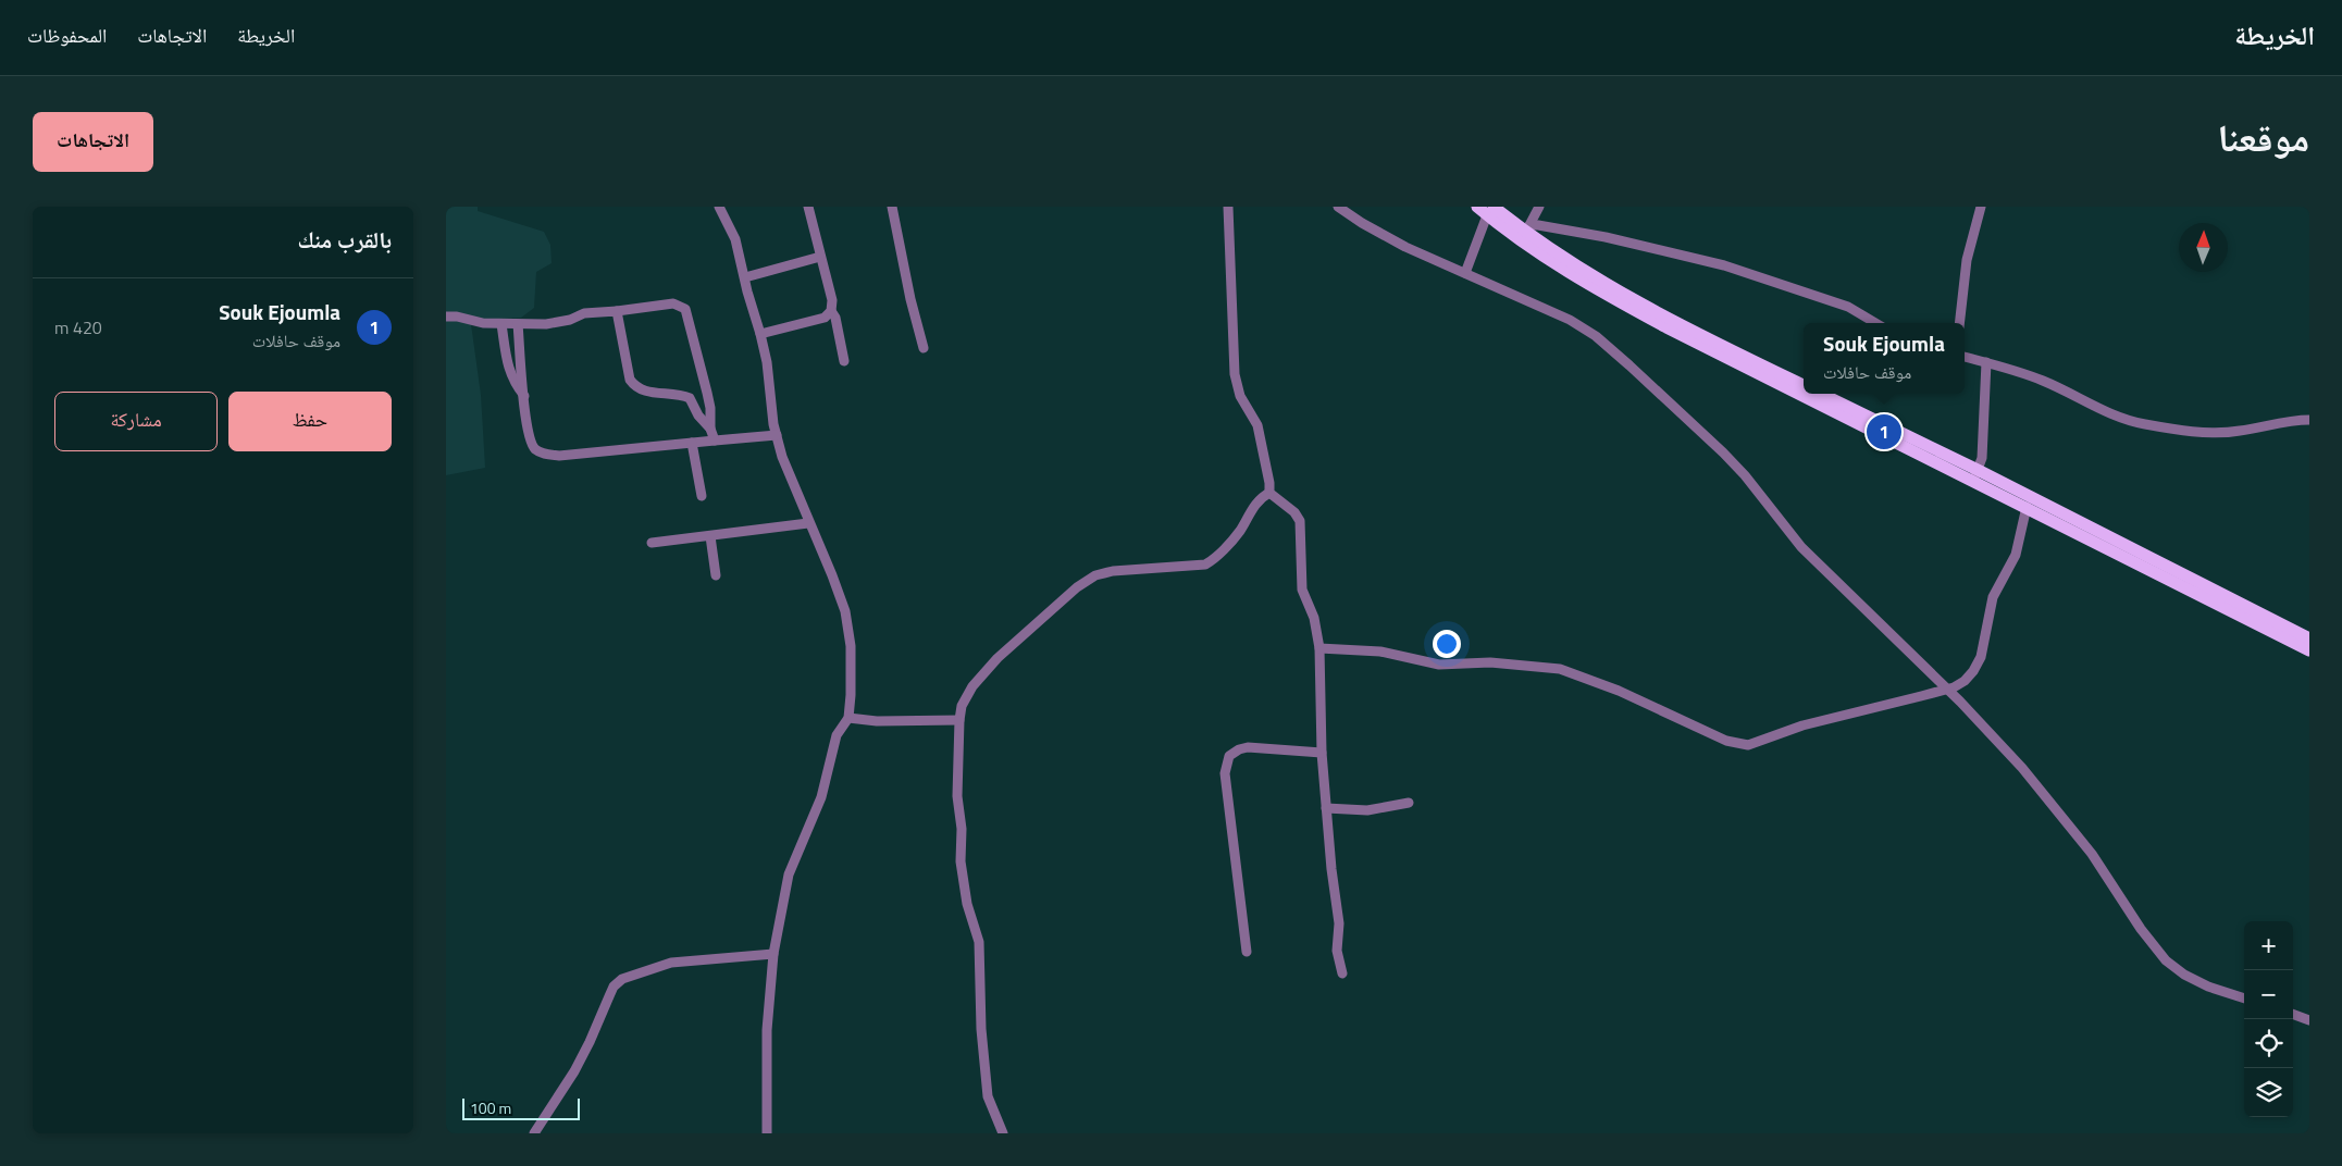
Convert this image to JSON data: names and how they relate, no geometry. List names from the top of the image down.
{
  "scale_bar": "100 m",
  "north": "top",
  "page": {
    "header": "الخريطة",
    "nav": ["الخريطة", "الاتجاهات", "المحفوظات"],
    "title": "موقعنا",
    "buttons": [
      "الاتجاهات",
      ["حفظ", "مشاركة"]
    ],
    "heading": "بالقرب منك",
    "list": [
      {
        "mark": "1",
        "name": "Souk Ejoumla",
        "note": "موقف حافلات",
        "value": "420 m"
      }
    ],
    "popup": ["Souk Ejoumla", "موقف حافلات"],
    "pins": "1",
    "map_buttons": ["+", "−"],
    "scale": "100 m"
  }
}
